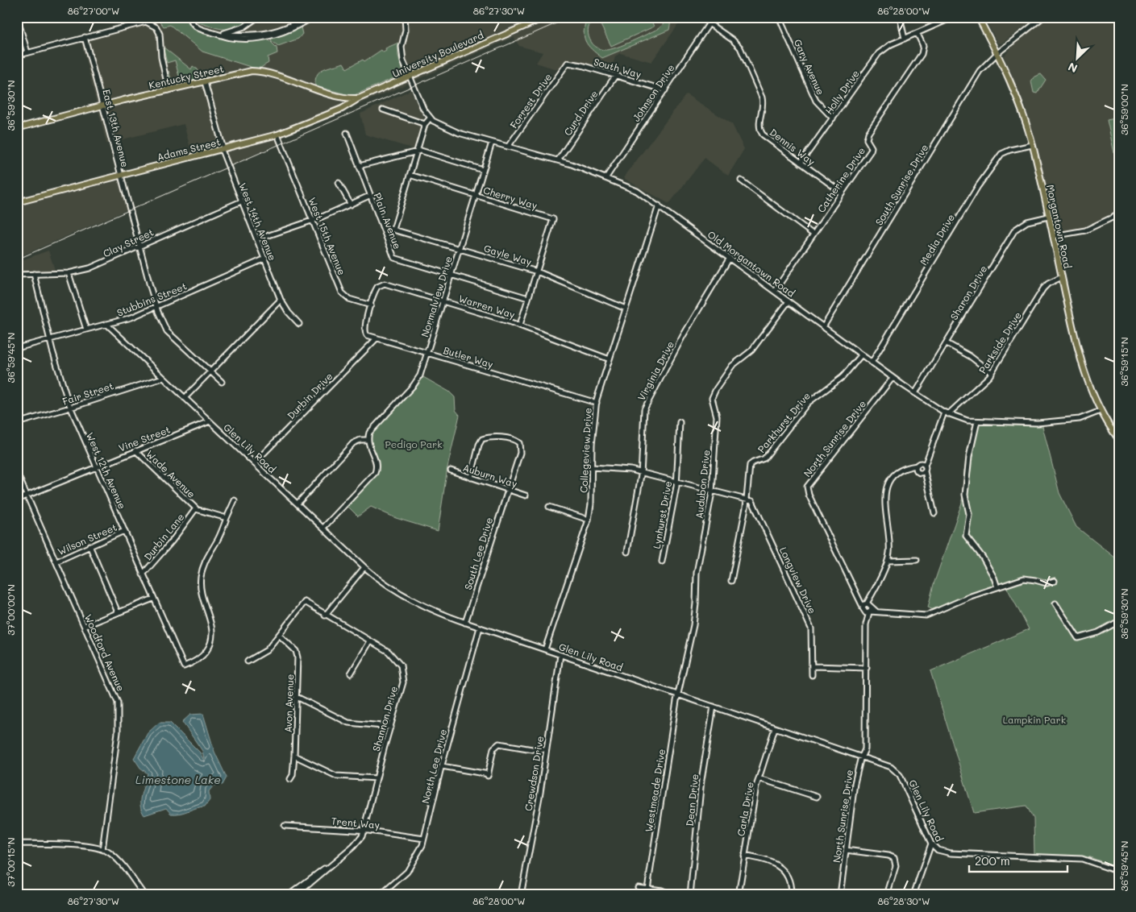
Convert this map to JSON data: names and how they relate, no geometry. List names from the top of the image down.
{
  "streets": {
    "main road": [
      "University Boulevard",
      "Kentucky Street",
      "Adams Street",
      "Morgantown Road"
    ],
    "street": [
      "Gary Avenue",
      "South Way",
      "Holly Drive",
      "Johnson Drive",
      "Forrest Drive",
      "Curd Drive",
      "East 13th Avenue",
      "Dennis Way",
      "Catherine Drive",
      "South Sunrise Drive",
      "Cherry Way",
      "Plain Avenue",
      "West 14th Avenue",
      "West 15th Avenue",
      "Media Drive",
      "Clay Street",
      "Gayle Way",
      "Old Morgantown Road",
      "Sharon Drive",
      "Normalview Drive",
      "Stubbins Street",
      "Warren Way",
      "Parkside Drive",
      "Butler Way",
      "Virginia Drive",
      "Fair Street",
      "Durbin Drive",
      "Parkhurst Drive",
      "Vine Street",
      "North Sunrise Drive",
      "Glen Lily Road",
      "Collegeview Drive",
      "West 12th Avenue",
      "Wade Avenue",
      "Auburn Way",
      "Audubon Drive",
      "Lynhurst Drive",
      "Durbin Lane",
      "Wilson Street",
      "South Lee Drive",
      "Longview Drive",
      "Woodford Avenue",
      "Avon Avenue",
      "Shannon Drive",
      "North Lee Drive",
      "Crewdson Drive",
      "Westmeade Drive",
      "Dean Drive",
      "Carla Drive",
      "Trent Way"
    ]
  },
  "crossings": [
    ["University Boulevard", "Kentucky Street"],
    ["University Boulevard", "Adams Street"],
    ["University Boulevard", "Old Morgantown Road"],
    ["Gary Avenue", "Holly Drive"],
    ["South Way", "Johnson Drive"],
    ["South Way", "Forrest Drive"],
    ["South Way", "Curd Drive"],
    ["Kentucky Street", "East 13th Avenue"],
    ["Kentucky Street", "Adams Street"],
    ["Kentucky Street", "West 14th Avenue"],
    ["Holly Drive", "Dennis Way"],
    ["Holly Drive", "Catherine Drive"],
    ["Johnson Drive", "Dennis Way"],
    ["Johnson Drive", "Old Morgantown Road"],
    ["Forrest Drive", "Old Morgantown Road"],
    ["Curd Drive", "Old Morgantown Road"],
    ["East 13th Avenue", "Adams Street"],
    ["East 13th Avenue", "Clay Street"],
    ["East 13th Avenue", "Stubbins Street"],
    ["Dennis Way", "Catherine Drive"],
    ["Adams Street", "West 14th Avenue"],
    ["Adams Street", "West 15th Avenue"],
    ["Catherine Drive", "Old Morgantown Road"],
    ["South Sunrise Drive", "Morgantown Road"],
    ["South Sunrise Drive", "Old Morgantown Road"],
    ["Cherry Way", "Gayle Way"],
    ["Cherry Way", "Normalview Drive"],
    ["Plain Avenue", "Gayle Way"],
    ["Plain Avenue", "Normalview Drive"],
    ["West 14th Avenue", "Clay Street"],
    ["West 14th Avenue", "Stubbins Street"],
    ["Morgantown Road", "Media Drive"],
    ["Morgantown Road", "Old Morgantown Road"],
    ["Morgantown Road", "Sharon Drive"],
    ["Morgantown Road", "Parkside Drive"],
    ["West 15th Avenue", "Warren Way"],
    ["West 15th Avenue", "Butler Way"],
    ["Media Drive", "Old Morgantown Road"],
    ["Clay Street", "West 12th Avenue"],
    ["Gayle Way", "Normalview Drive"],
    ["Gayle Way", "Collegeview Drive"],
    ["Old Morgantown Road", "Sharon Drive"],
    ["Old Morgantown Road", "Normalview Drive"],
    ["Old Morgantown Road", "Parkside Drive"],
    ["Old Morgantown Road", "Virginia Drive"],
    ["Old Morgantown Road", "Parkhurst Drive"],
    ["Old Morgantown Road", "North Sunrise Drive"],
    ["Old Morgantown Road", "Collegeview Drive"],
    ["Old Morgantown Road", "Audubon Drive"],
    ["Normalview Drive", "Warren Way"],
    ["Normalview Drive", "Butler Way"],
    ["Stubbins Street", "Glen Lily Road"],
    ["Stubbins Street", "West 12th Avenue"],
    ["Warren Way", "Butler Way"],
    ["Warren Way", "Collegeview Drive"],
    ["Butler Way", "Durbin Drive"],
    ["Butler Way", "Collegeview Drive"],
    ["Fair Street", "Glen Lily Road"],
    ["Fair Street", "West 12th Avenue"],
    ["Durbin Drive", "Glen Lily Road"],
    ["Parkhurst Drive", "Longview Drive"],
    ["Vine Street", "Glen Lily Road"],
    ["Vine Street", "West 12th Avenue"],
    ["Vine Street", "Wade Avenue"],
    ["Vine Street", "Woodford Avenue"],
    ["North Sunrise Drive", "Glen Lily Road"],
    ["Glen Lily Road", "Collegeview Drive"],
    ["Glen Lily Road", "Audubon Drive"],
    ["Glen Lily Road", "South Lee Drive"],
    ["Glen Lily Road", "North Lee Drive"],
    ["Glen Lily Road", "Crewdson Drive"],
    ["Glen Lily Road", "Westmeade Drive"],
    ["Glen Lily Road", "Dean Drive"],
    ["Glen Lily Road", "Carla Drive"],
    ["West 12th Avenue", "Durbin Lane"],
    ["West 12th Avenue", "Wilson Street"],
    ["Wade Avenue", "Durbin Lane"],
    ["Auburn Way", "South Lee Drive"],
    ["Audubon Drive", "Westmeade Drive"],
    ["Wilson Street", "Woodford Avenue"],
    ["Avon Avenue", "Shannon Drive"],
    ["Shannon Drive", "Trent Way"],
    ["North Lee Drive", "Trent Way"]
  ],
  "water": ["Limestone Lake"],
  "parks": ["Pedigo Park", "Lampkin Park"],
  "scale_bar": "200 m",
  "north": "bottom left",
  "coordinates": [
    "86°27'00\"W",
    "86°27'30\"W",
    "86°28'00\"W",
    "36°59'30\"N",
    "36°59'00\"N",
    "36°59'45\"N",
    "36°59'15\"N",
    "37°00'00\"N",
    "37°00'15\"N",
    "86°28'30\"W"
  ]
}
